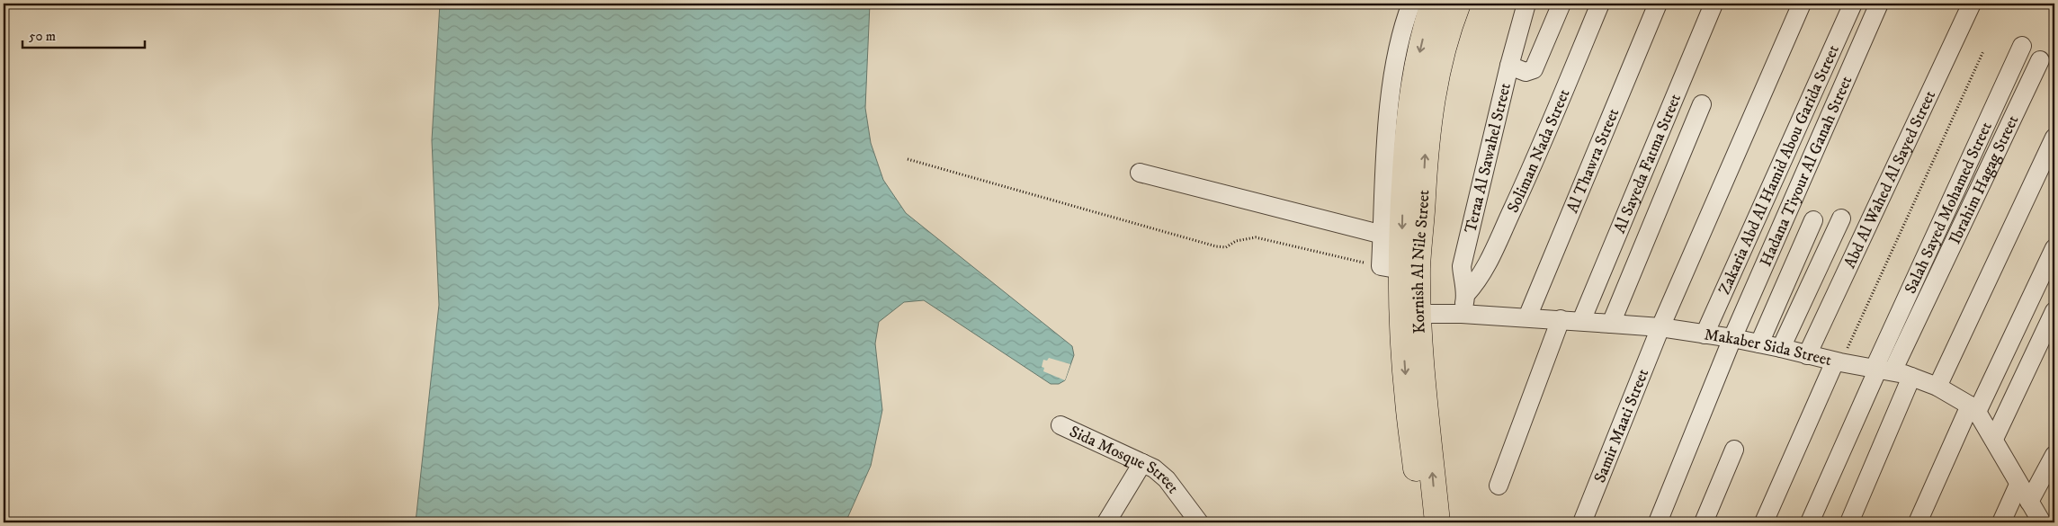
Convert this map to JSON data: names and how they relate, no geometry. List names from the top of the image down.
{
  "streets": {
    "main road": ["Kornish Al Nile Street"],
    "street": [
      "Soliman Nada Street",
      "Teraa Al Sawahel Street",
      "Al Thawra Street",
      "Al Sayeda Fatma Street",
      "Zakaria Abd Al Hamid Abou Garida Street",
      "Hadana Tiyour Al Ganah Street",
      "Abd Al Wahed Al Sayed Street",
      "Ibrahim Hagag Street",
      "Salah Sayed Mohamed Street",
      "Makaber Sida Street",
      "Samir Maati Street",
      "Sida Mosque Street"
    ]
  },
  "crossings": [
    ["Soliman Nada Street", "Teraa Al Sawahel Street"],
    ["Teraa Al Sawahel Street", "Makaber Sida Street"],
    ["Al Thawra Street", "Makaber Sida Street"],
    ["Al Sayeda Fatma Street", "Makaber Sida Street"],
    ["Zakaria Abd Al Hamid Abou Garida Street", "Makaber Sida Street"],
    ["Hadana Tiyour Al Ganah Street", "Makaber Sida Street"],
    ["Abd Al Wahed Al Sayed Street", "Makaber Sida Street"],
    ["Ibrahim Hagag Street", "Salah Sayed Mohamed Street"],
    ["Ibrahim Hagag Street", "Makaber Sida Street"],
    ["Salah Sayed Mohamed Street", "Makaber Sida Street"],
    ["Kornish Al Nile Street", "Makaber Sida Street"],
    ["Makaber Sida Street", "Samir Maati Street"]
  ],
  "scale_bar": "50 m"
}
